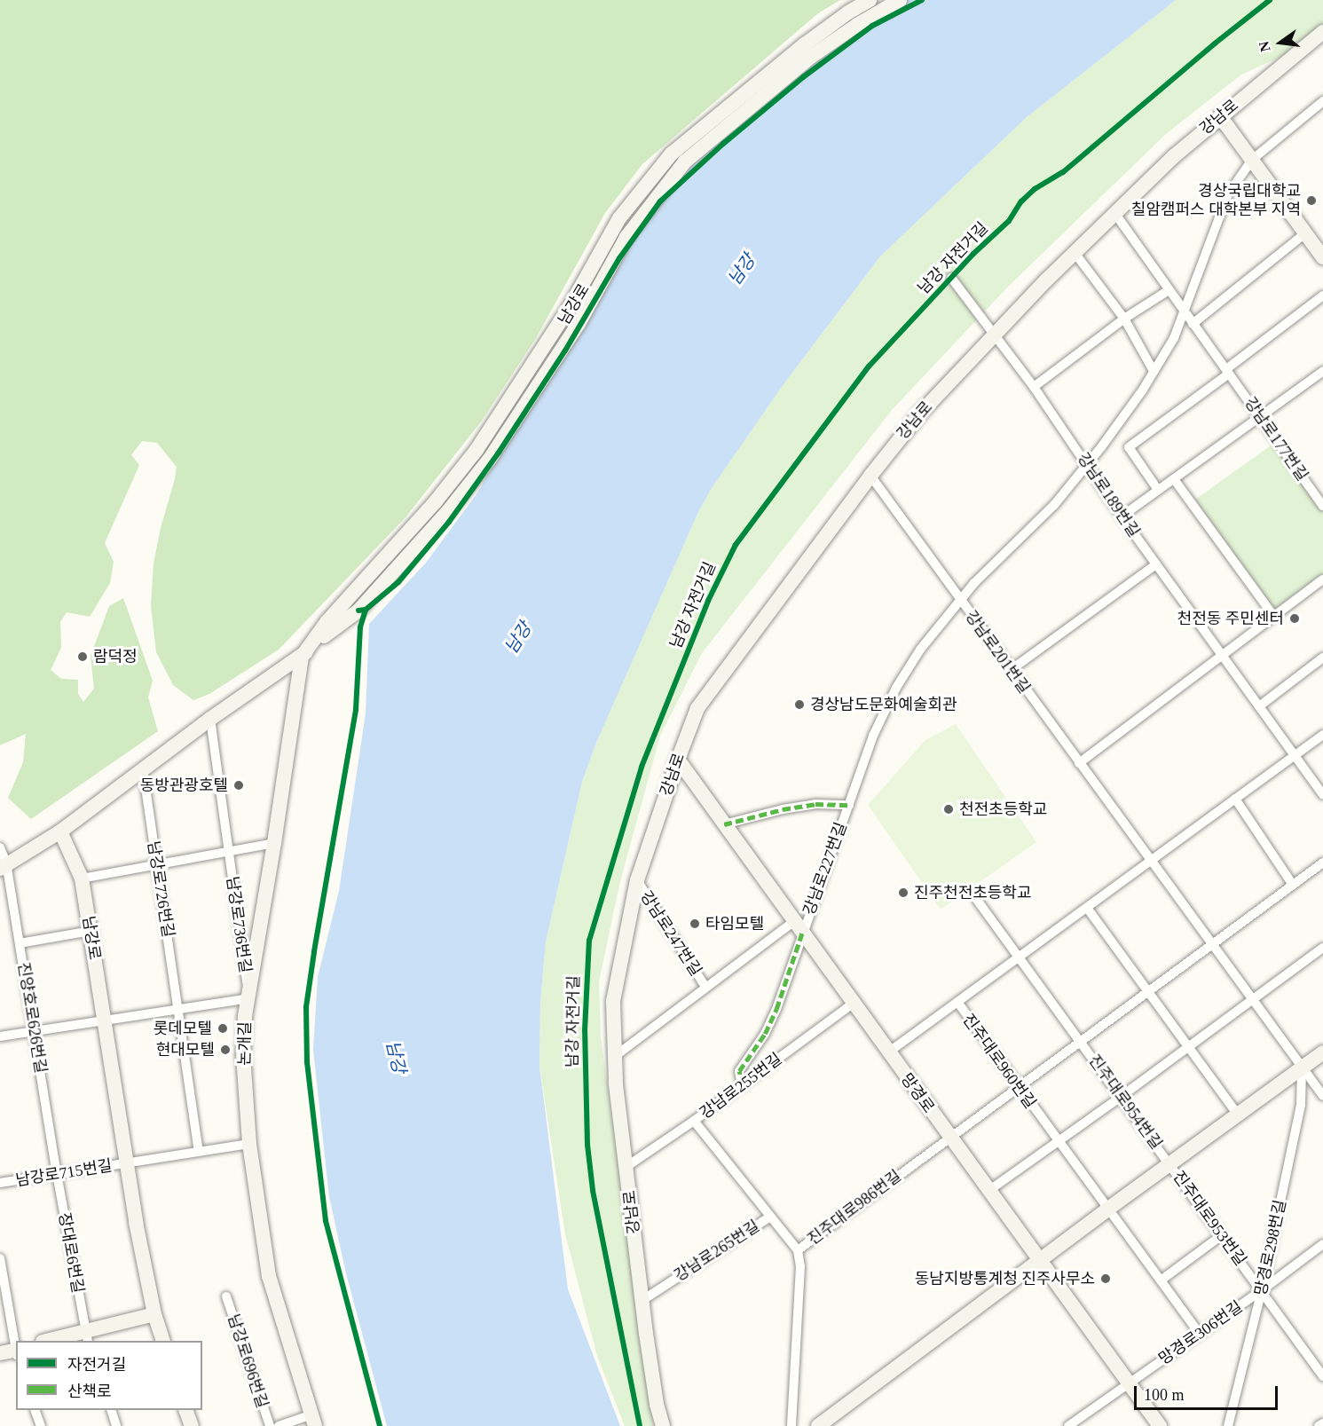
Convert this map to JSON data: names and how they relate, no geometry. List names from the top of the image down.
{
  "streets": {
    "street": [
      "강남로",
      "남강로",
      "강남로177번길",
      "강남로189번길",
      "강남로201번길",
      "강남로227번길",
      "남강로726번길",
      "남강로736번길",
      "강남로247번길",
      "진양호로626번길",
      "논개길",
      "진주대로960번길",
      "강남로255번길",
      "망경로",
      "진주대로954번길",
      "남강로715번길",
      "진주대로986번길",
      "진주대로953번길",
      "망경로298번길",
      "강남로265번길",
      "장대로6번길",
      "망경로306번길",
      "남강로696번길"
    ],
    "cycle path": ["남강 자전거길"]
  },
  "crossings": [
    ["강남로", "강남로177번길"],
    ["강남로", "강남로189번길"],
    ["강남로", "강남로201번길"],
    ["강남로", "강남로247번길"],
    ["강남로", "강남로255번길"],
    ["강남로", "망경로"],
    ["강남로", "강남로265번길"],
    ["남강로", "남강로726번길"],
    ["남강로", "남강로736번길"],
    ["남강로", "논개길"],
    ["남강로", "남강로715번길"],
    ["강남로177번길", "강남로227번길"],
    ["강남로189번길", "강남로227번길"],
    ["강남로201번길", "강남로227번길"],
    ["강남로201번길", "망경로298번길"],
    ["강남로227번길", "강남로247번길"],
    ["강남로227번길", "강남로255번길"],
    ["강남로227번길", "망경로"],
    ["남강로726번길", "남강로715번길"],
    ["남강로736번길", "논개길"],
    ["강남로247번길", "망경로"],
    ["진양호로626번길", "남강로715번길"],
    ["진양호로626번길", "장대로6번길"],
    ["논개길", "남강로715번길"],
    ["논개길", "남강로696번길"],
    ["진주대로960번길", "진주대로954번길"],
    ["진주대로960번길", "진주대로986번길"],
    ["진주대로960번길", "망경로306번길"],
    ["강남로255번길", "망경로"],
    ["강남로255번길", "강남로265번길"],
    ["망경로", "진주대로986번길"],
    ["망경로", "망경로306번길"],
    ["진주대로954번길", "진주대로986번길"],
    ["진주대로954번길", "진주대로953번길"],
    ["남강로715번길", "장대로6번길"],
    ["진주대로953번길", "망경로298번길"],
    ["진주대로953번길", "망경로306번길"],
    ["망경로298번길", "망경로306번길"]
  ],
  "water": ["남강"],
  "places": [
    "경상국립대학교 칠암캠퍼스 대학본부 지역",
    "천전동 주민센터",
    "람덕정",
    "경상남도문화예술회관",
    "동방관광호텔",
    "천전초등학교",
    "진주천전초등학교",
    "타임모텔",
    "롯데모텔",
    "현대모텔",
    "동남지방통계청 진주사무소"
  ],
  "legend": ["자전거길", "산책로"],
  "scale_bar": "100 m",
  "north": "left"
}
